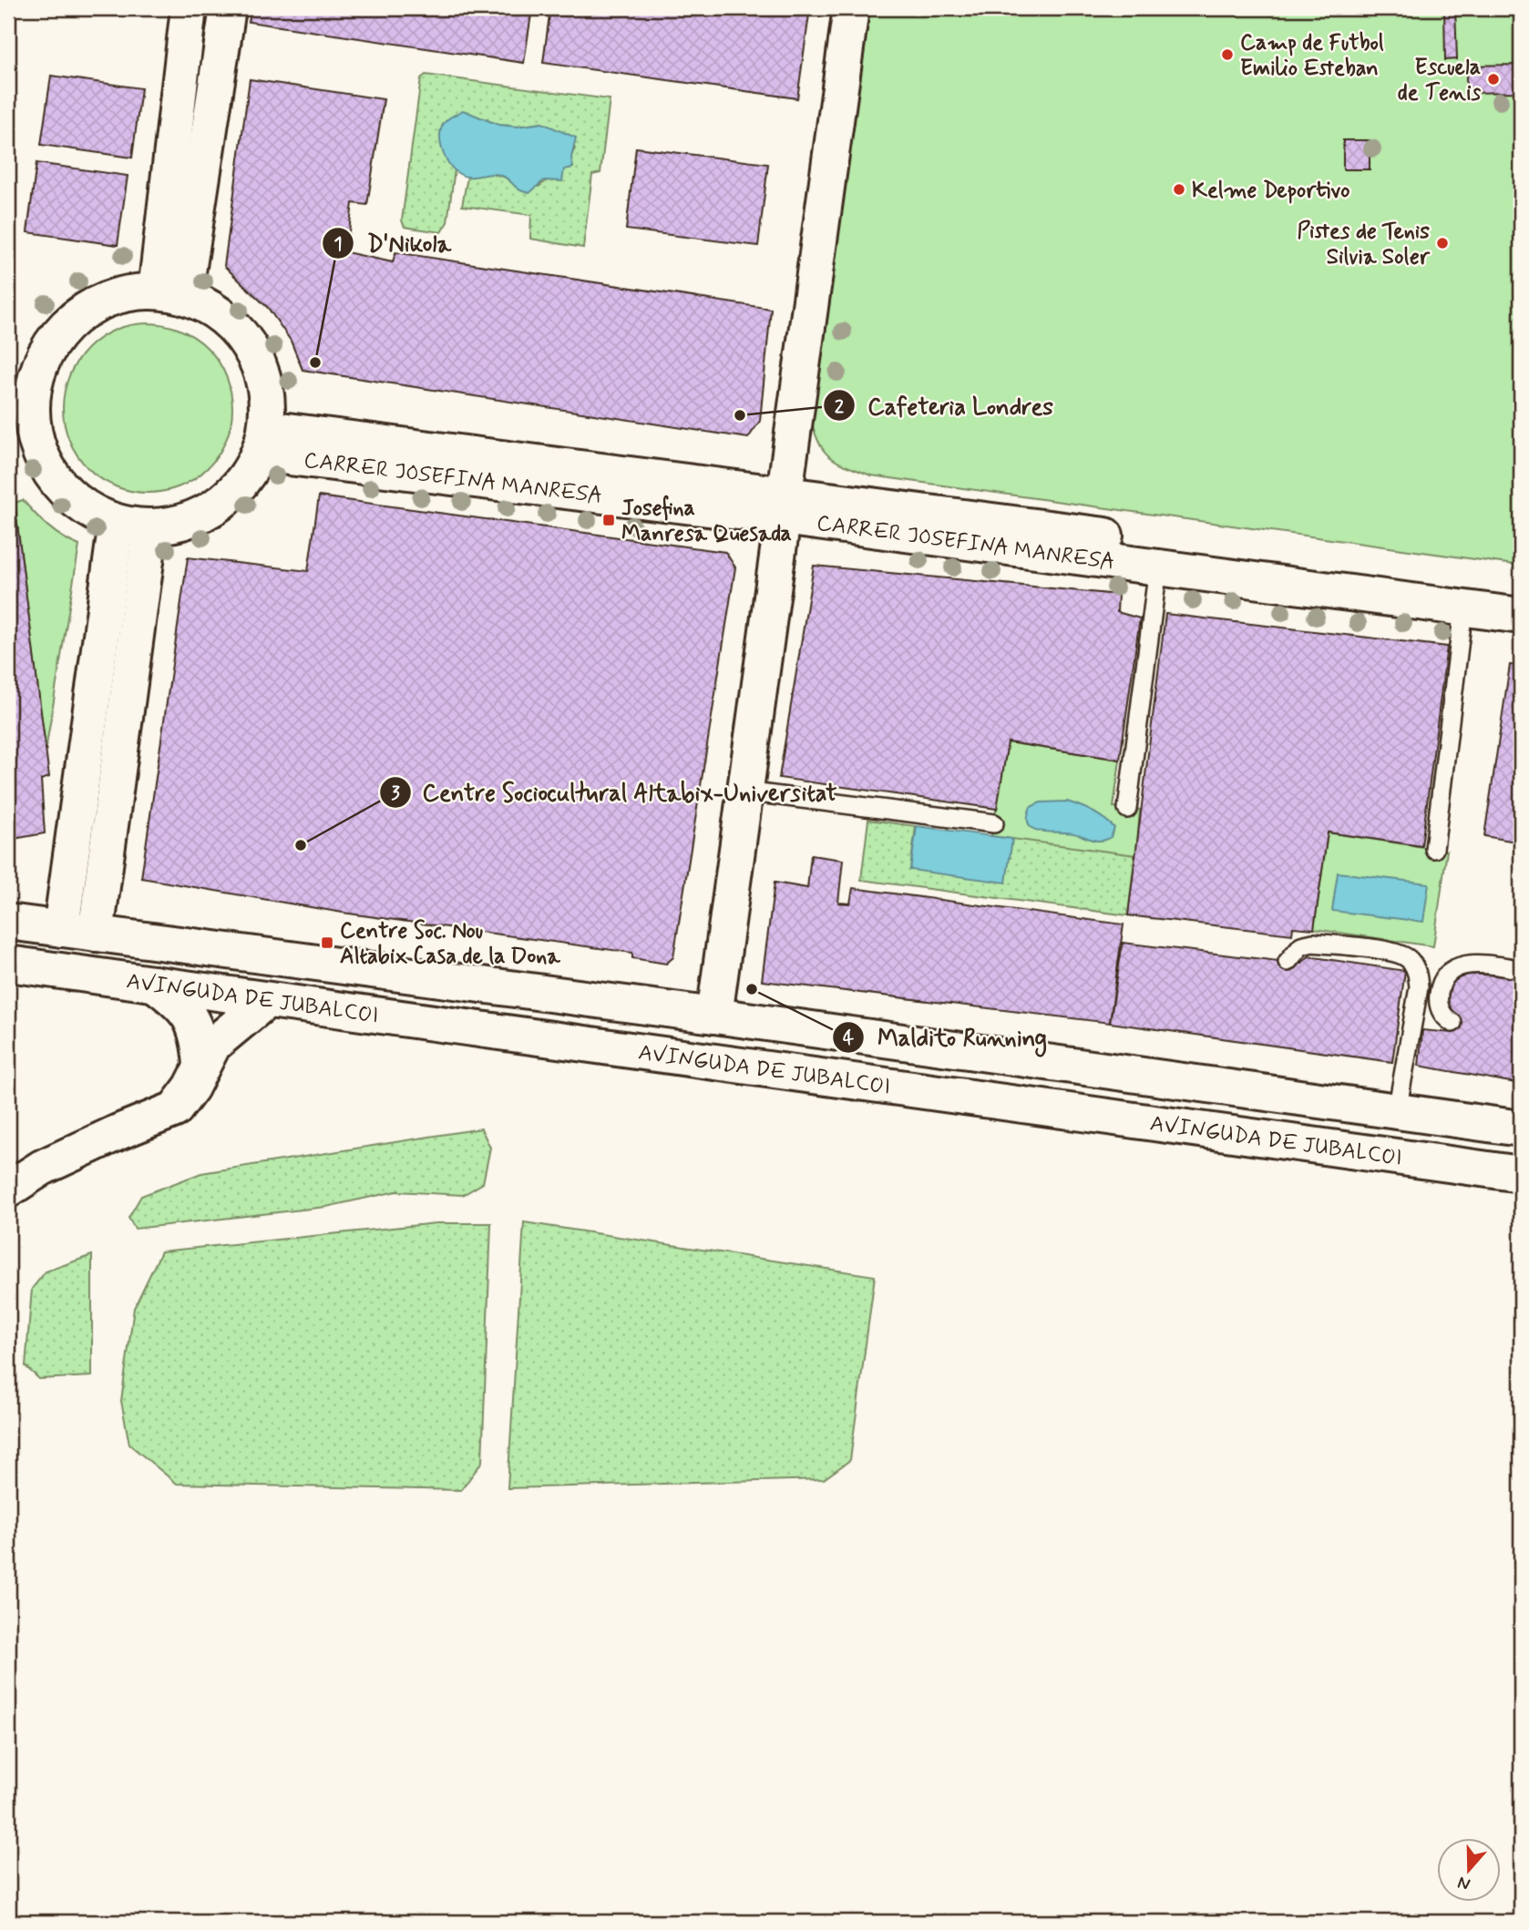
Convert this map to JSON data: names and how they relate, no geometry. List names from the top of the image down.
{
  "streets": {
    "street": ["CARRER JOSEFINA MANRESA", "AVINGUDA DE JUBALCOI"]
  },
  "places": {
    "other": [
      "Camp de Futbol Emilio Esteban",
      "Escuela de Tenis",
      "Kelme Deportivo",
      "Pistes de Tenis Silvia Soler",
      "D'Nikola",
      "Cafeteria Londres",
      "Centre Sociocultural Altabix-Universitat",
      "Maldito Running"
    ],
    "transit": ["Josefina Manresa Quesada", "Centre Soc. Nou Altabix Casa de la Dona"]
  },
  "north": "bottom"
}
